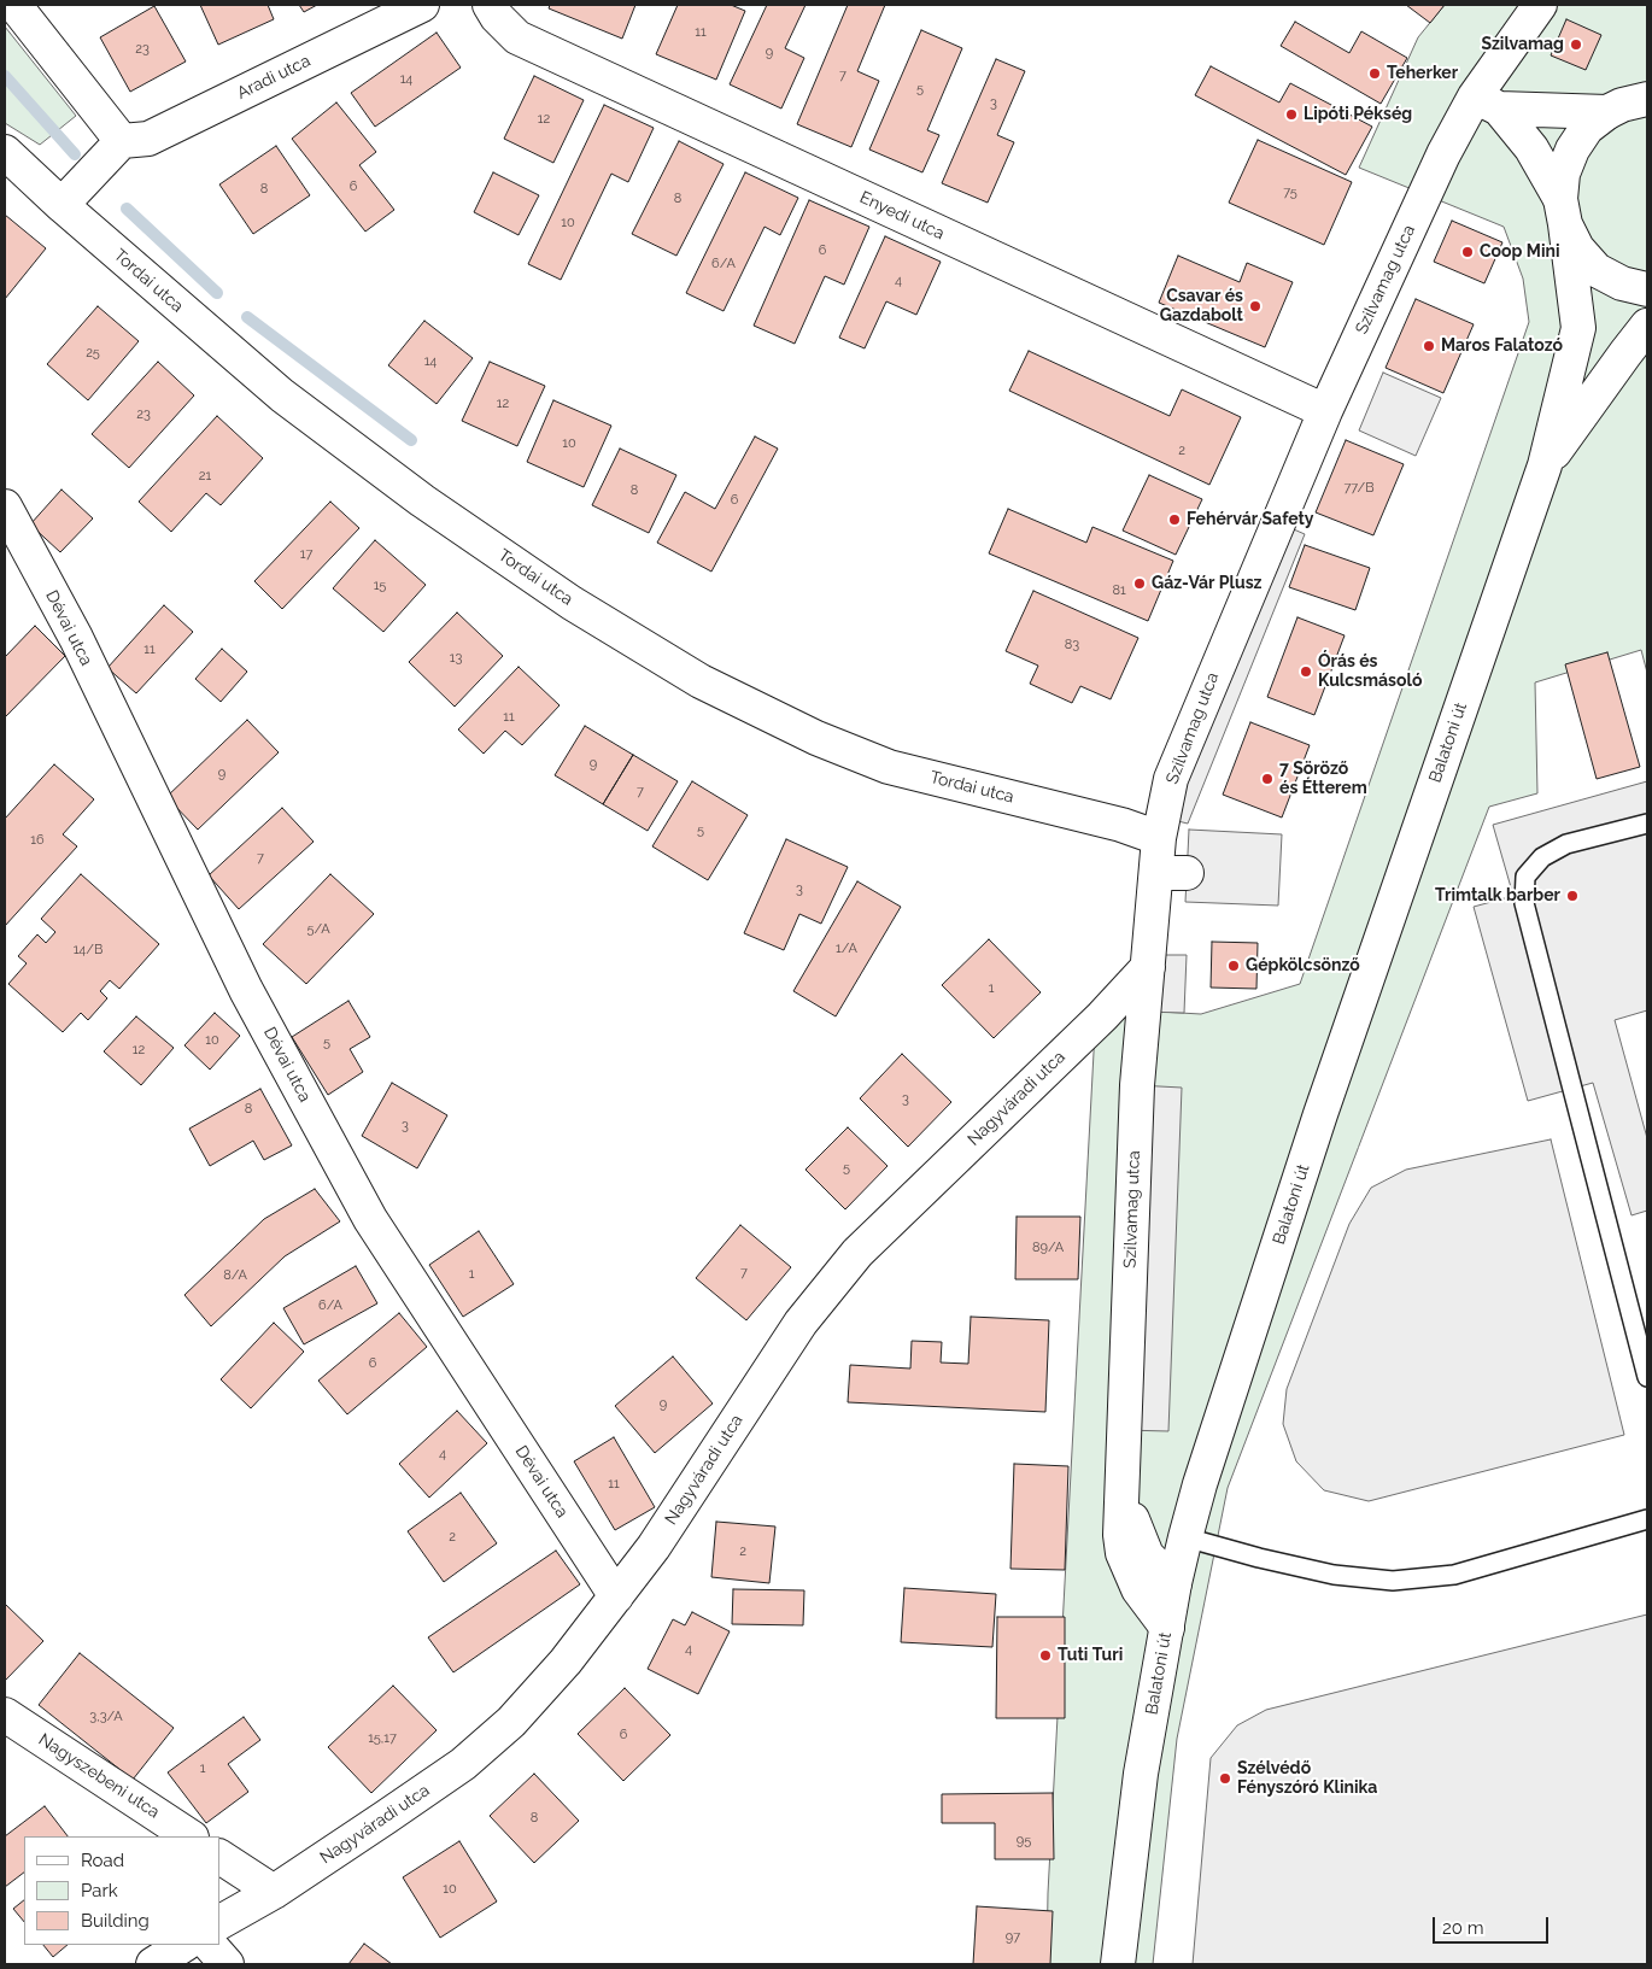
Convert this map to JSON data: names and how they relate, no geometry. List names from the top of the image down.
{
  "streets": {
    "street": [
      "Aradi utca",
      "Enyedi utca",
      "Szilvamag utca",
      "Tordai utca",
      "Dévai utca",
      "Balatoni út",
      "Nagyváradi utca",
      "Nagyszebeni utca"
    ]
  },
  "crossings": [
    ["Enyedi utca", "Szilvamag utca"],
    ["Szilvamag utca", "Tordai utca"],
    ["Szilvamag utca", "Balatoni út"],
    ["Szilvamag utca", "Nagyváradi utca"],
    ["Dévai utca", "Nagyváradi utca"]
  ],
  "places": [
    "Szilvamag",
    "Teherker",
    "Lipóti Pékség",
    "Coop Mini",
    "Csavar és Gazdabolt",
    "Maros Falatozó",
    "Fehérvár Safety",
    "Gáz-Vár Plusz",
    "Órás és Kulcsmásoló",
    "7 Söröző és Étterem",
    "Trimtalk barber",
    "Gépkölcsönző",
    "Tuti Turi",
    "Szélvédő Fényszóró Klinika"
  ],
  "house_numbers": [
    "11",
    "23",
    "9",
    "7",
    "14",
    "5",
    "3",
    "12",
    "6",
    "8",
    "75",
    "8",
    "10",
    "6",
    "6/A",
    "4",
    "25",
    "14",
    "12",
    "23",
    "10",
    "2",
    "21",
    "77/B",
    "8",
    "6",
    "17",
    "15",
    "81",
    "83",
    "11",
    "13",
    "11",
    "9",
    "9",
    "7",
    "5",
    "16",
    "7",
    "3",
    "5/A",
    "1/A",
    "14/B",
    "1",
    "10",
    "5",
    "12",
    "3",
    "8",
    "3",
    "5",
    "89/A",
    "7",
    "1",
    "8/A",
    "6/A",
    "6",
    "9",
    "4",
    "11",
    "2",
    "2",
    "4",
    "3,3/A",
    "6",
    "15,17",
    "1",
    "8",
    "95",
    "10",
    "97"
  ],
  "legend": ["Road", "Park", "Building"],
  "scale_bar": "20 m"
}
